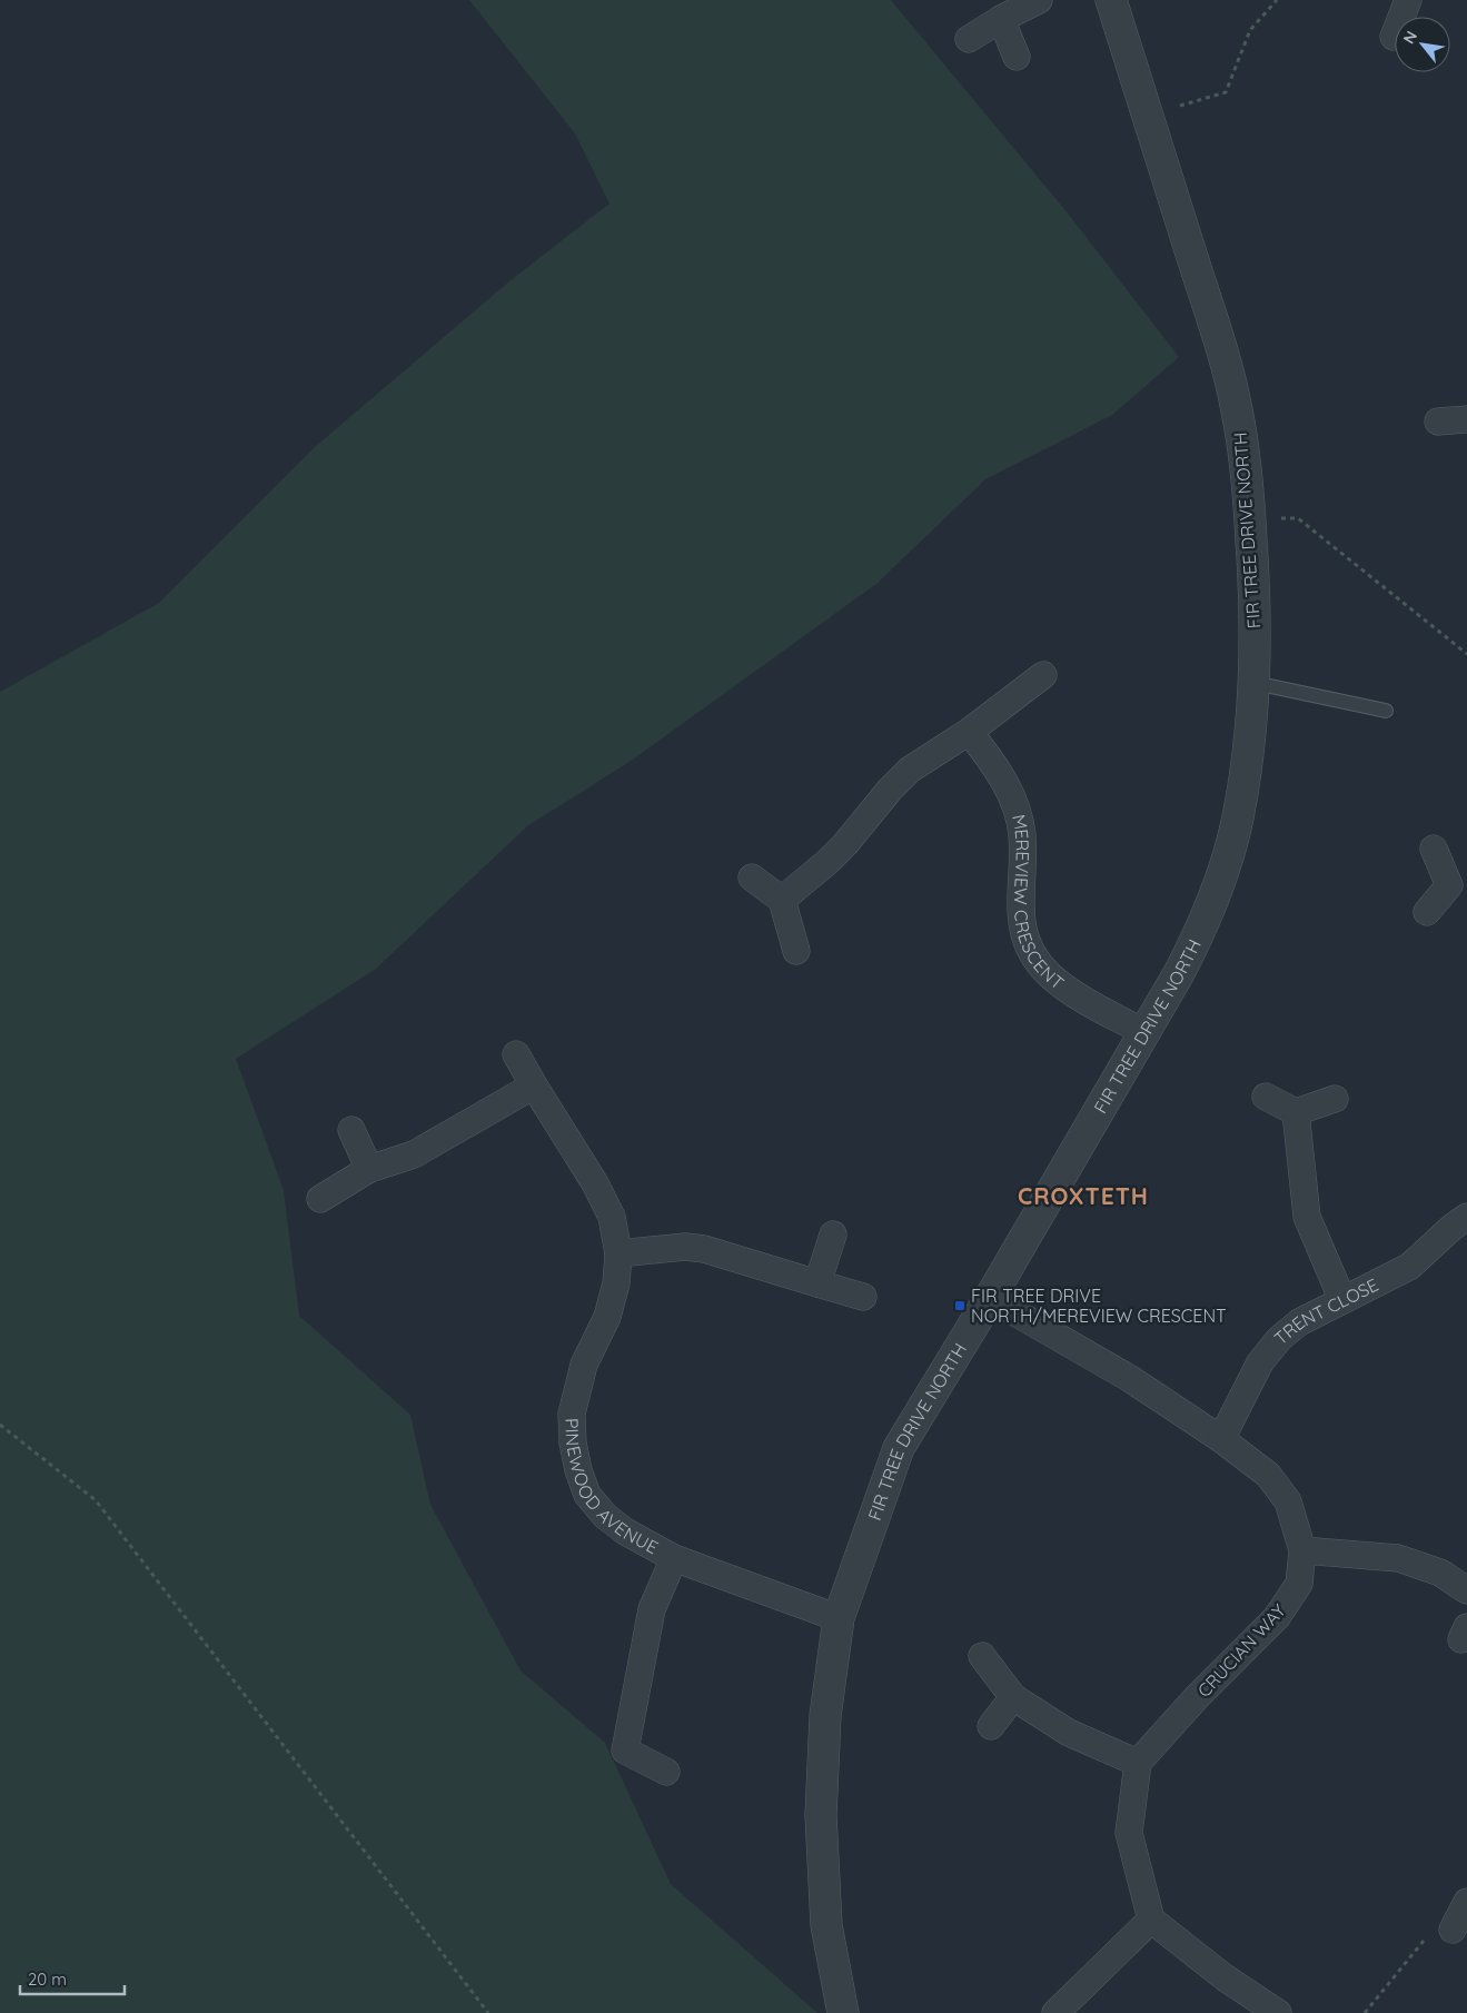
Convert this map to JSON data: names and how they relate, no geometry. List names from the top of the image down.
{
  "streets": {
    "street": [
      "FIR TREE DRIVE NORTH",
      "MEREVIEW CRESCENT",
      "TRENT CLOSE",
      "PINEWOOD AVENUE",
      "CRUCIAN WAY"
    ]
  },
  "crossings": [
    ["FIR TREE DRIVE NORTH", "MEREVIEW CRESCENT"],
    ["FIR TREE DRIVE NORTH", "PINEWOOD AVENUE"],
    ["FIR TREE DRIVE NORTH", "CRUCIAN WAY"],
    ["TRENT CLOSE", "CRUCIAN WAY"]
  ],
  "districts": ["CROXTETH"],
  "places": {
    "transit": ["FIR TREE DRIVE NORTH/MEREVIEW CRESCENT"]
  },
  "scale_bar": "20 m",
  "north": "top left"
}
